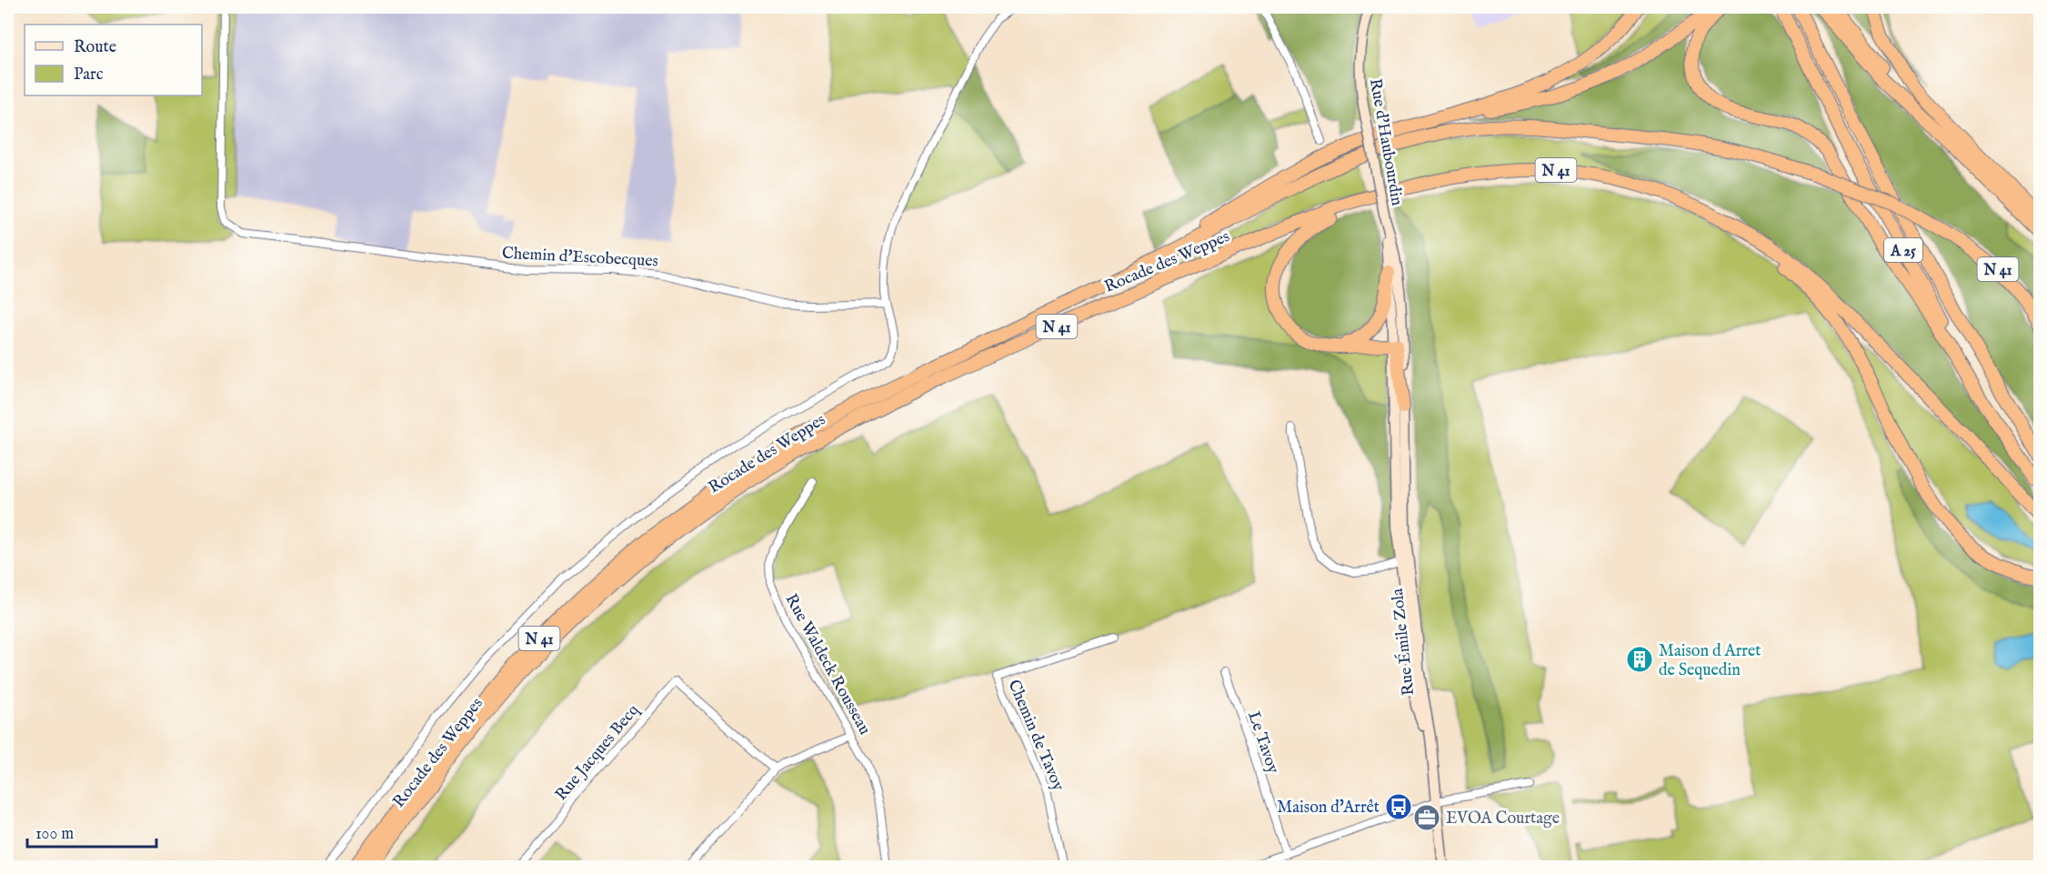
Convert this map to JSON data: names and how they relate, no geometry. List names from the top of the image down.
{
  "streets": {
    "highway": ["N 41", "A 25", "Rocade des Weppes"],
    "main road": ["Rue d'Haubourdin"],
    "street": [
      "Chemin d'Escobecques",
      "Rue Waldeck Rousseau",
      "Chemin de Tavoy",
      "Le Tavoy",
      "Rue Jacques Becq"
    ]
  },
  "crossings": [
    ["N 41", "Rocade des Weppes"]
  ],
  "places": {
    "building": ["Maison d Arret de Sequedin"],
    "bus stop": ["Maison d'Arrêt"],
    "office": ["EVOA Courtage"]
  },
  "legend": ["Route", "Parc"],
  "scale_bar": "100 m"
}
